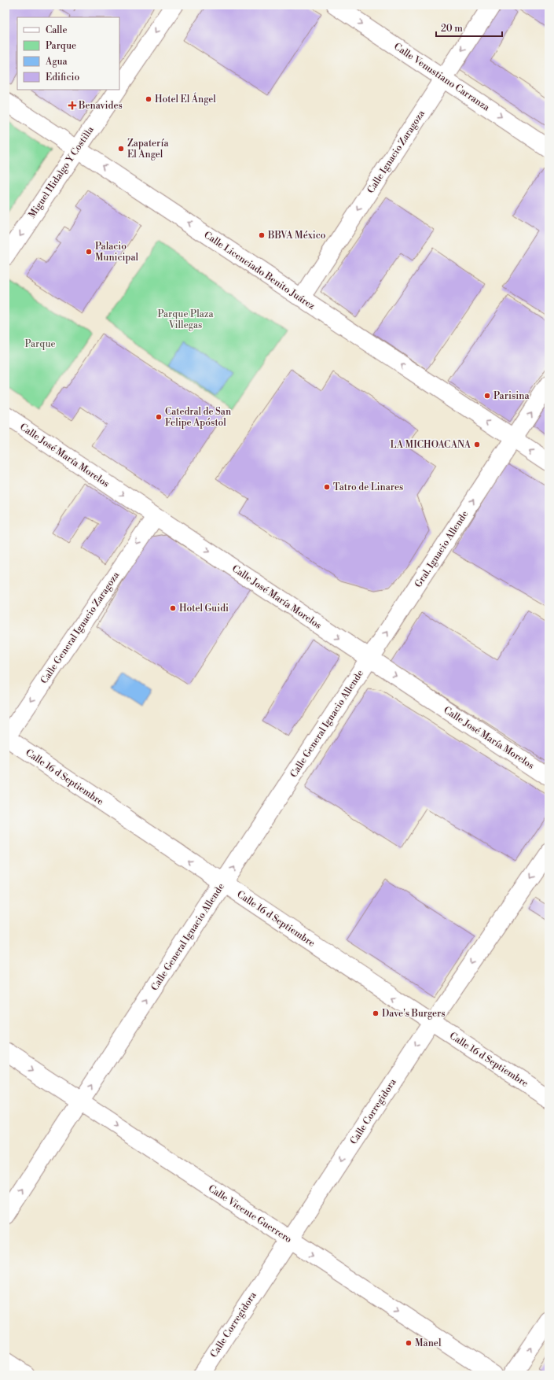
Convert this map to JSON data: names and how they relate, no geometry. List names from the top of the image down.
{
  "streets": {
    "street": [
      "Calle Venustiano Carranza",
      "Calle Ignacio Zaragoza",
      "Miguel Hidalgo Y Costilla",
      "Calle Licenciado Benito Juárez",
      "Calle José María Morelos",
      "Gral. Ignacio Allende",
      "Calle General Ignacio Zaragoza",
      "Calle General Ignacio Allende",
      "Calle 16 d Septiembre",
      "Calle Corregidora",
      "Calle Vicente Guerrero"
    ]
  },
  "crossings": [
    ["Calle Venustiano Carranza", "Calle Ignacio Zaragoza"],
    ["Calle Ignacio Zaragoza", "Calle Licenciado Benito Juárez"],
    ["Miguel Hidalgo Y Costilla", "Calle Licenciado Benito Juárez"],
    ["Calle Licenciado Benito Juárez", "Gral. Ignacio Allende"],
    ["Calle José María Morelos", "Gral. Ignacio Allende"],
    ["Calle José María Morelos", "Calle General Ignacio Zaragoza"],
    ["Calle José María Morelos", "Calle General Ignacio Allende"],
    ["Gral. Ignacio Allende", "Calle General Ignacio Allende"],
    ["Calle General Ignacio Zaragoza", "Calle 16 d Septiembre"],
    ["Calle General Ignacio Allende", "Calle 16 d Septiembre"],
    ["Calle General Ignacio Allende", "Calle Vicente Guerrero"],
    ["Calle 16 d Septiembre", "Calle Corregidora"],
    ["Calle Corregidora", "Calle Vicente Guerrero"]
  ],
  "one_way": [
    "Calle Venustiano Carranza",
    "Calle Ignacio Zaragoza",
    "Miguel Hidalgo Y Costilla",
    "Calle Licenciado Benito Juárez",
    "Calle José María Morelos",
    "Gral. Ignacio Allende",
    "Calle General Ignacio Zaragoza",
    "Calle General Ignacio Allende",
    "Calle 16 d Septiembre",
    "Calle Corregidora",
    "Calle Vicente Guerrero"
  ],
  "parks": ["Parque Plaza Villegas", "Parque"],
  "places": {
    "other": [
      "Hotel El Ángel",
      "Zapatería El Angel",
      "BBVA México",
      "Palacio Municipal",
      "Parisina",
      "Catedral de San Felipe Apóstol",
      "LA MICHOACANA",
      "Tatro de Linares",
      "Hotel Guidi",
      "Dave's Burgers",
      "Manel"
    ],
    "health": ["Benavides"]
  },
  "legend": [
    "Calle",
    "Parque",
    "Agua",
    "Edificio"
  ],
  "scale_bar": "20 m"
}
